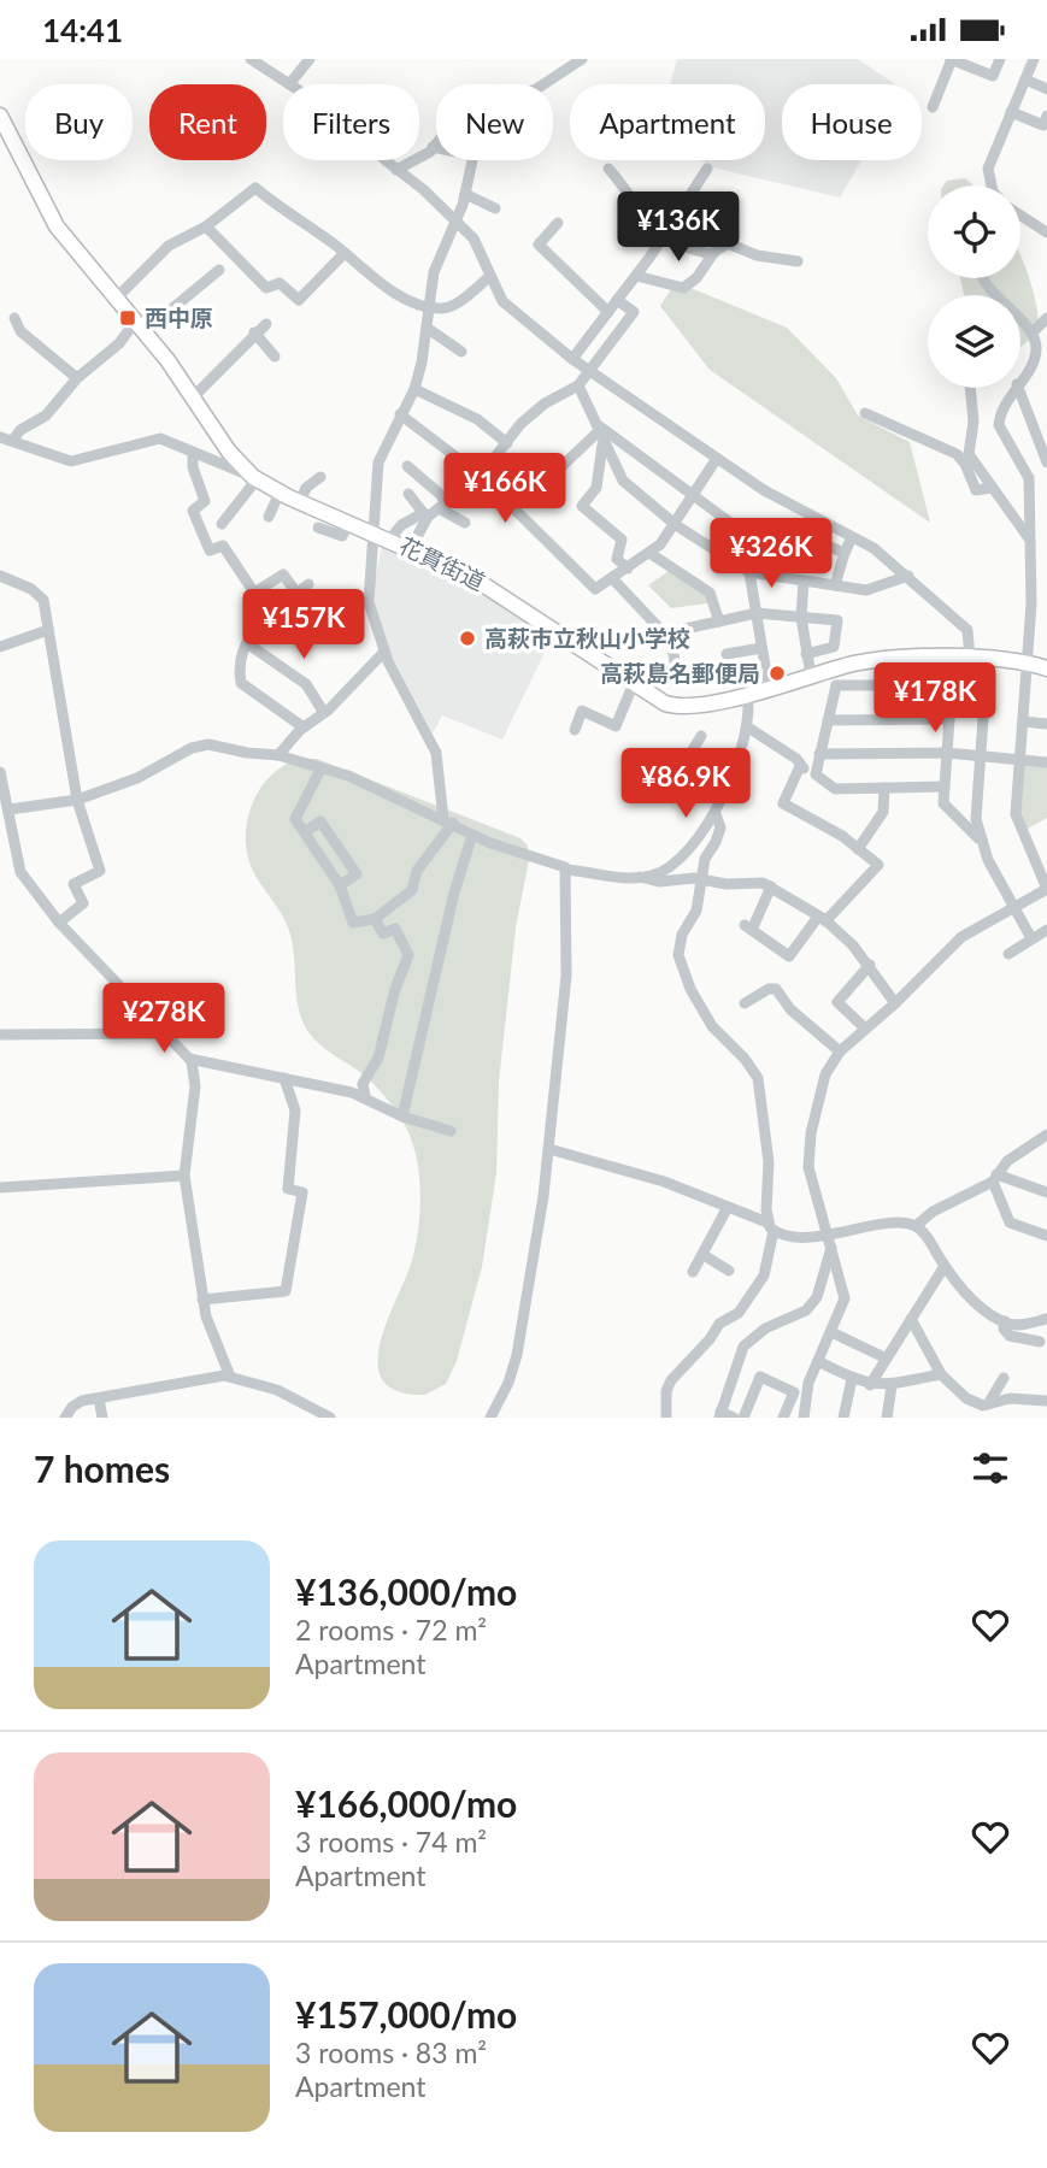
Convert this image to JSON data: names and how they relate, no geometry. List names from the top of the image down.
{
  "streets": {
    "highway": ["花貫街道"]
  },
  "places": {
    "transit": ["西中原"],
    "other": ["高萩市立秋山小学校", "高萩島名郵便局"]
  },
  "page": {
    "status": "14:41",
    "chip": [
      "Buy",
      "Rent",
      "Filters",
      "New",
      "Apartment",
      "House"
    ],
    "price": [
      "¥136K",
      "¥166K",
      "¥326K",
      "¥157K",
      "¥178K",
      "¥86.9K",
      "¥278K"
    ],
    "heading": "7 homes",
    "list": [
      {
        "name": "¥136,000/mo",
        "note": "2 rooms · 72 m² · Apartment"
      },
      {
        "name": "¥166,000/mo",
        "note": "3 rooms · 74 m² · Apartment"
      },
      {
        "name": "¥157,000/mo",
        "note": "3 rooms · 83 m² · Apartment"
      }
    ]
  }
}
